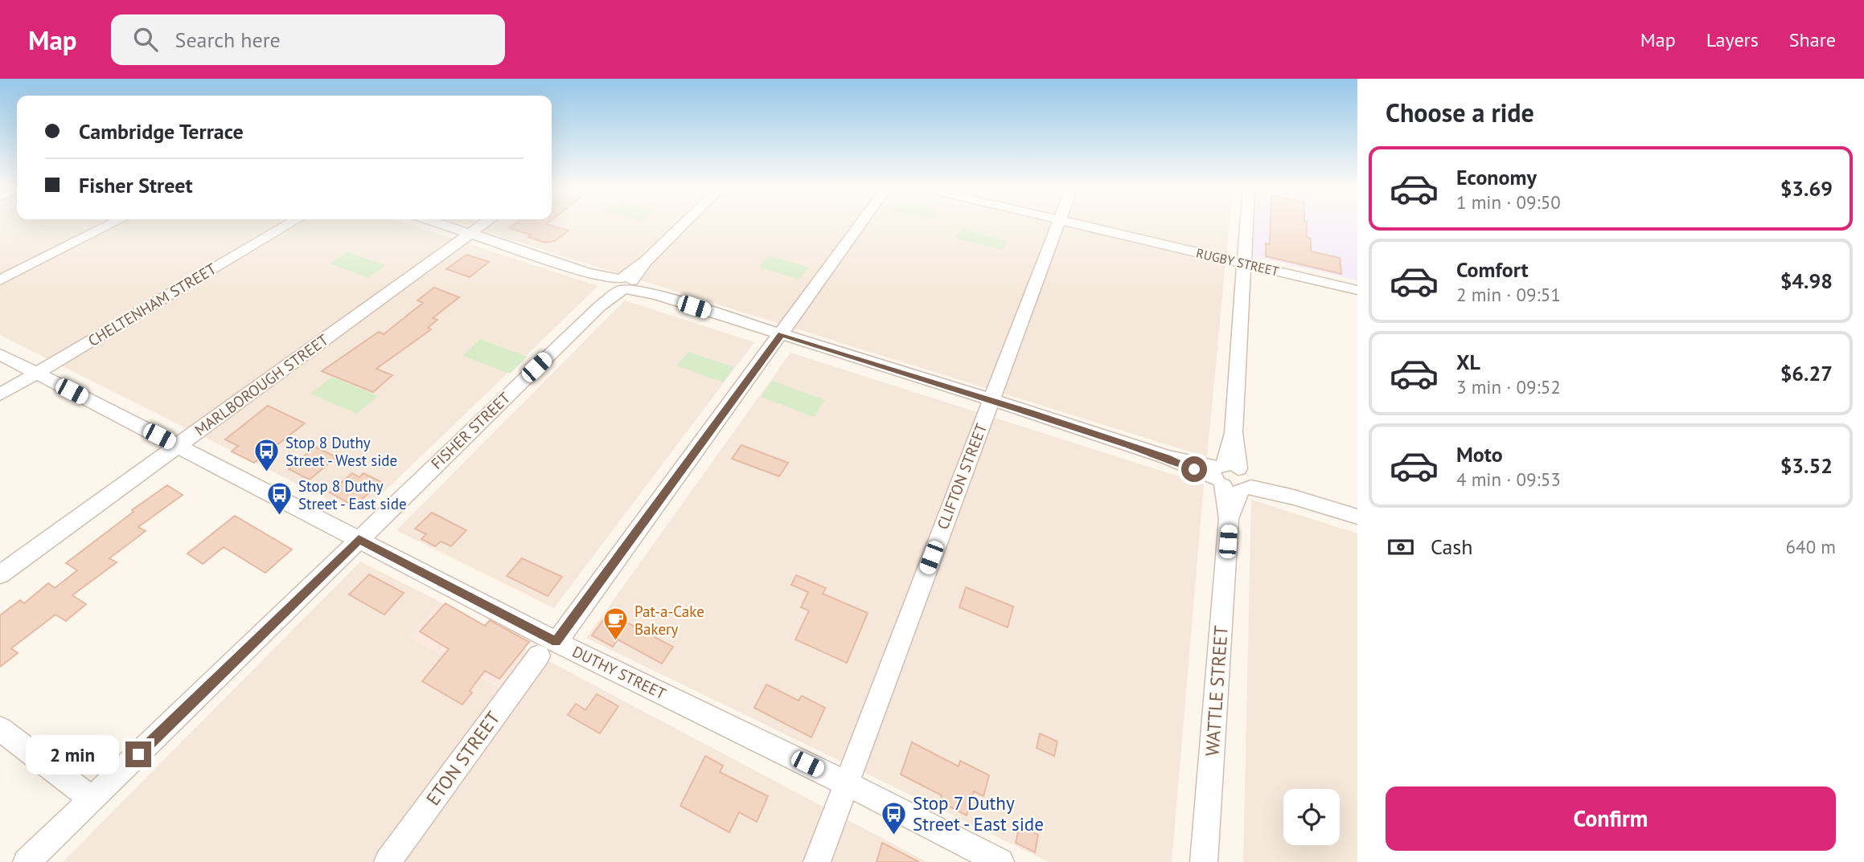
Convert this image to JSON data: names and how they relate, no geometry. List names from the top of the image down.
{
  "streets": {
    "street": [
      "RUGBY STREET",
      "CHELTENHAM STREET",
      "MARLBOROUGH STREET",
      "FISHER STREET",
      "CLIFTON STREET",
      "DUTHY STREET",
      "WATTLE STREET",
      "ETON STREET"
    ]
  },
  "crossings": [
    ["RUGBY STREET", "WATTLE STREET"],
    ["CHELTENHAM STREET", "DUTHY STREET"],
    ["MARLBOROUGH STREET", "DUTHY STREET"],
    ["FISHER STREET", "DUTHY STREET"],
    ["CLIFTON STREET", "DUTHY STREET"],
    ["DUTHY STREET", "ETON STREET"]
  ],
  "places": {
    "bus stop": ["Stop 8 Duthy Street - West side", "Stop 8 Duthy Street - East side", "Stop 7 Duthy Street - East side"],
    "cafe": ["Pat-a-Cake Bakery"]
  },
  "page": {
    "header": "Map",
    "search": "Search here",
    "nav": ["Map", "Layers", "Share"],
    "heading": "Choose a ride",
    "banner": ["Cambridge Terrace", "Fisher Street"],
    "list": [
      {
        "name": "Economy",
        "note": "1 min · 09:50",
        "value": "$3.69"
      },
      {
        "name": "Comfort",
        "note": "2 min · 09:51",
        "value": "$4.98"
      },
      {
        "name": "XL",
        "note": "3 min · 09:52",
        "value": "$6.27"
      },
      {
        "name": "Moto",
        "note": "4 min · 09:53",
        "value": "$3.52"
      }
    ],
    "pay": ["Cash", "640 m"],
    "bubble": "2 min",
    "buttons": "Confirm"
  }
}
